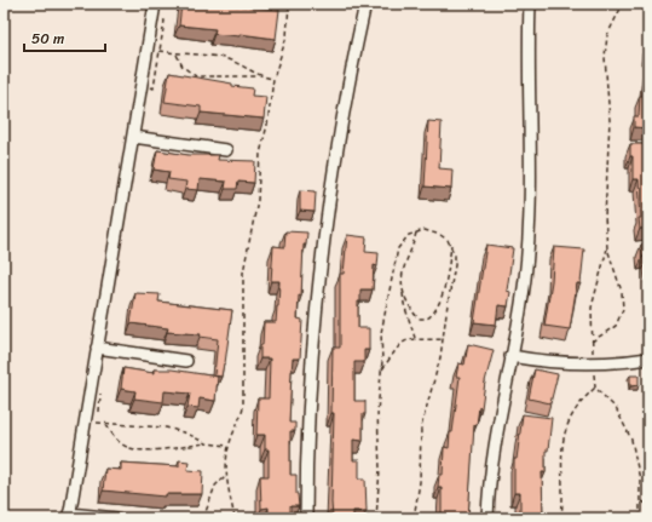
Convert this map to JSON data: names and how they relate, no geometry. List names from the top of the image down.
{
  "scale_bar": "50 m"
}
